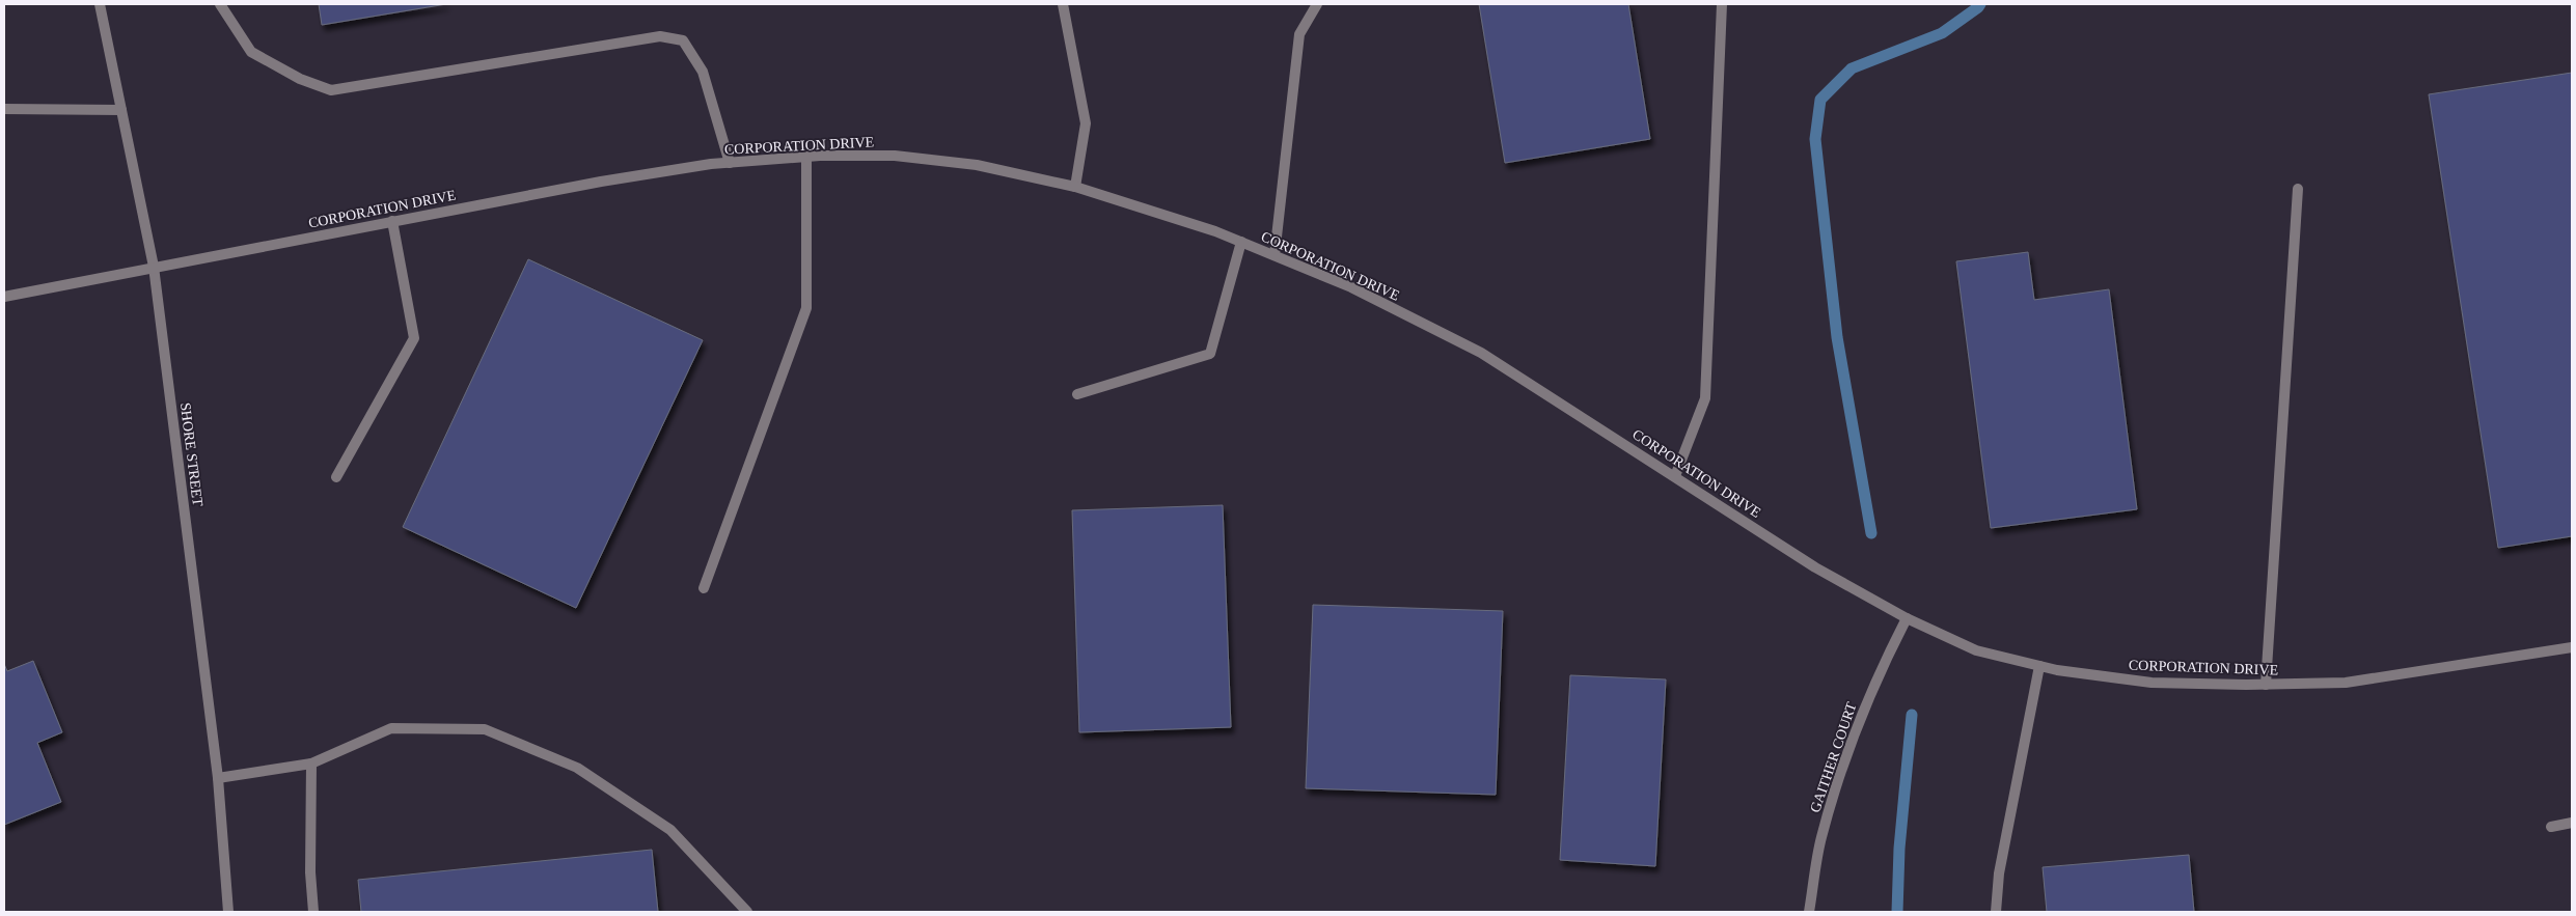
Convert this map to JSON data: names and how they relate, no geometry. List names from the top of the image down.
{
  "streets": {
    "street": ["CORPORATION DRIVE", "SHORE STREET", "GAITHER COURT"]
  },
  "crossings": [
    ["CORPORATION DRIVE", "SHORE STREET"],
    ["CORPORATION DRIVE", "GAITHER COURT"]
  ]
}
